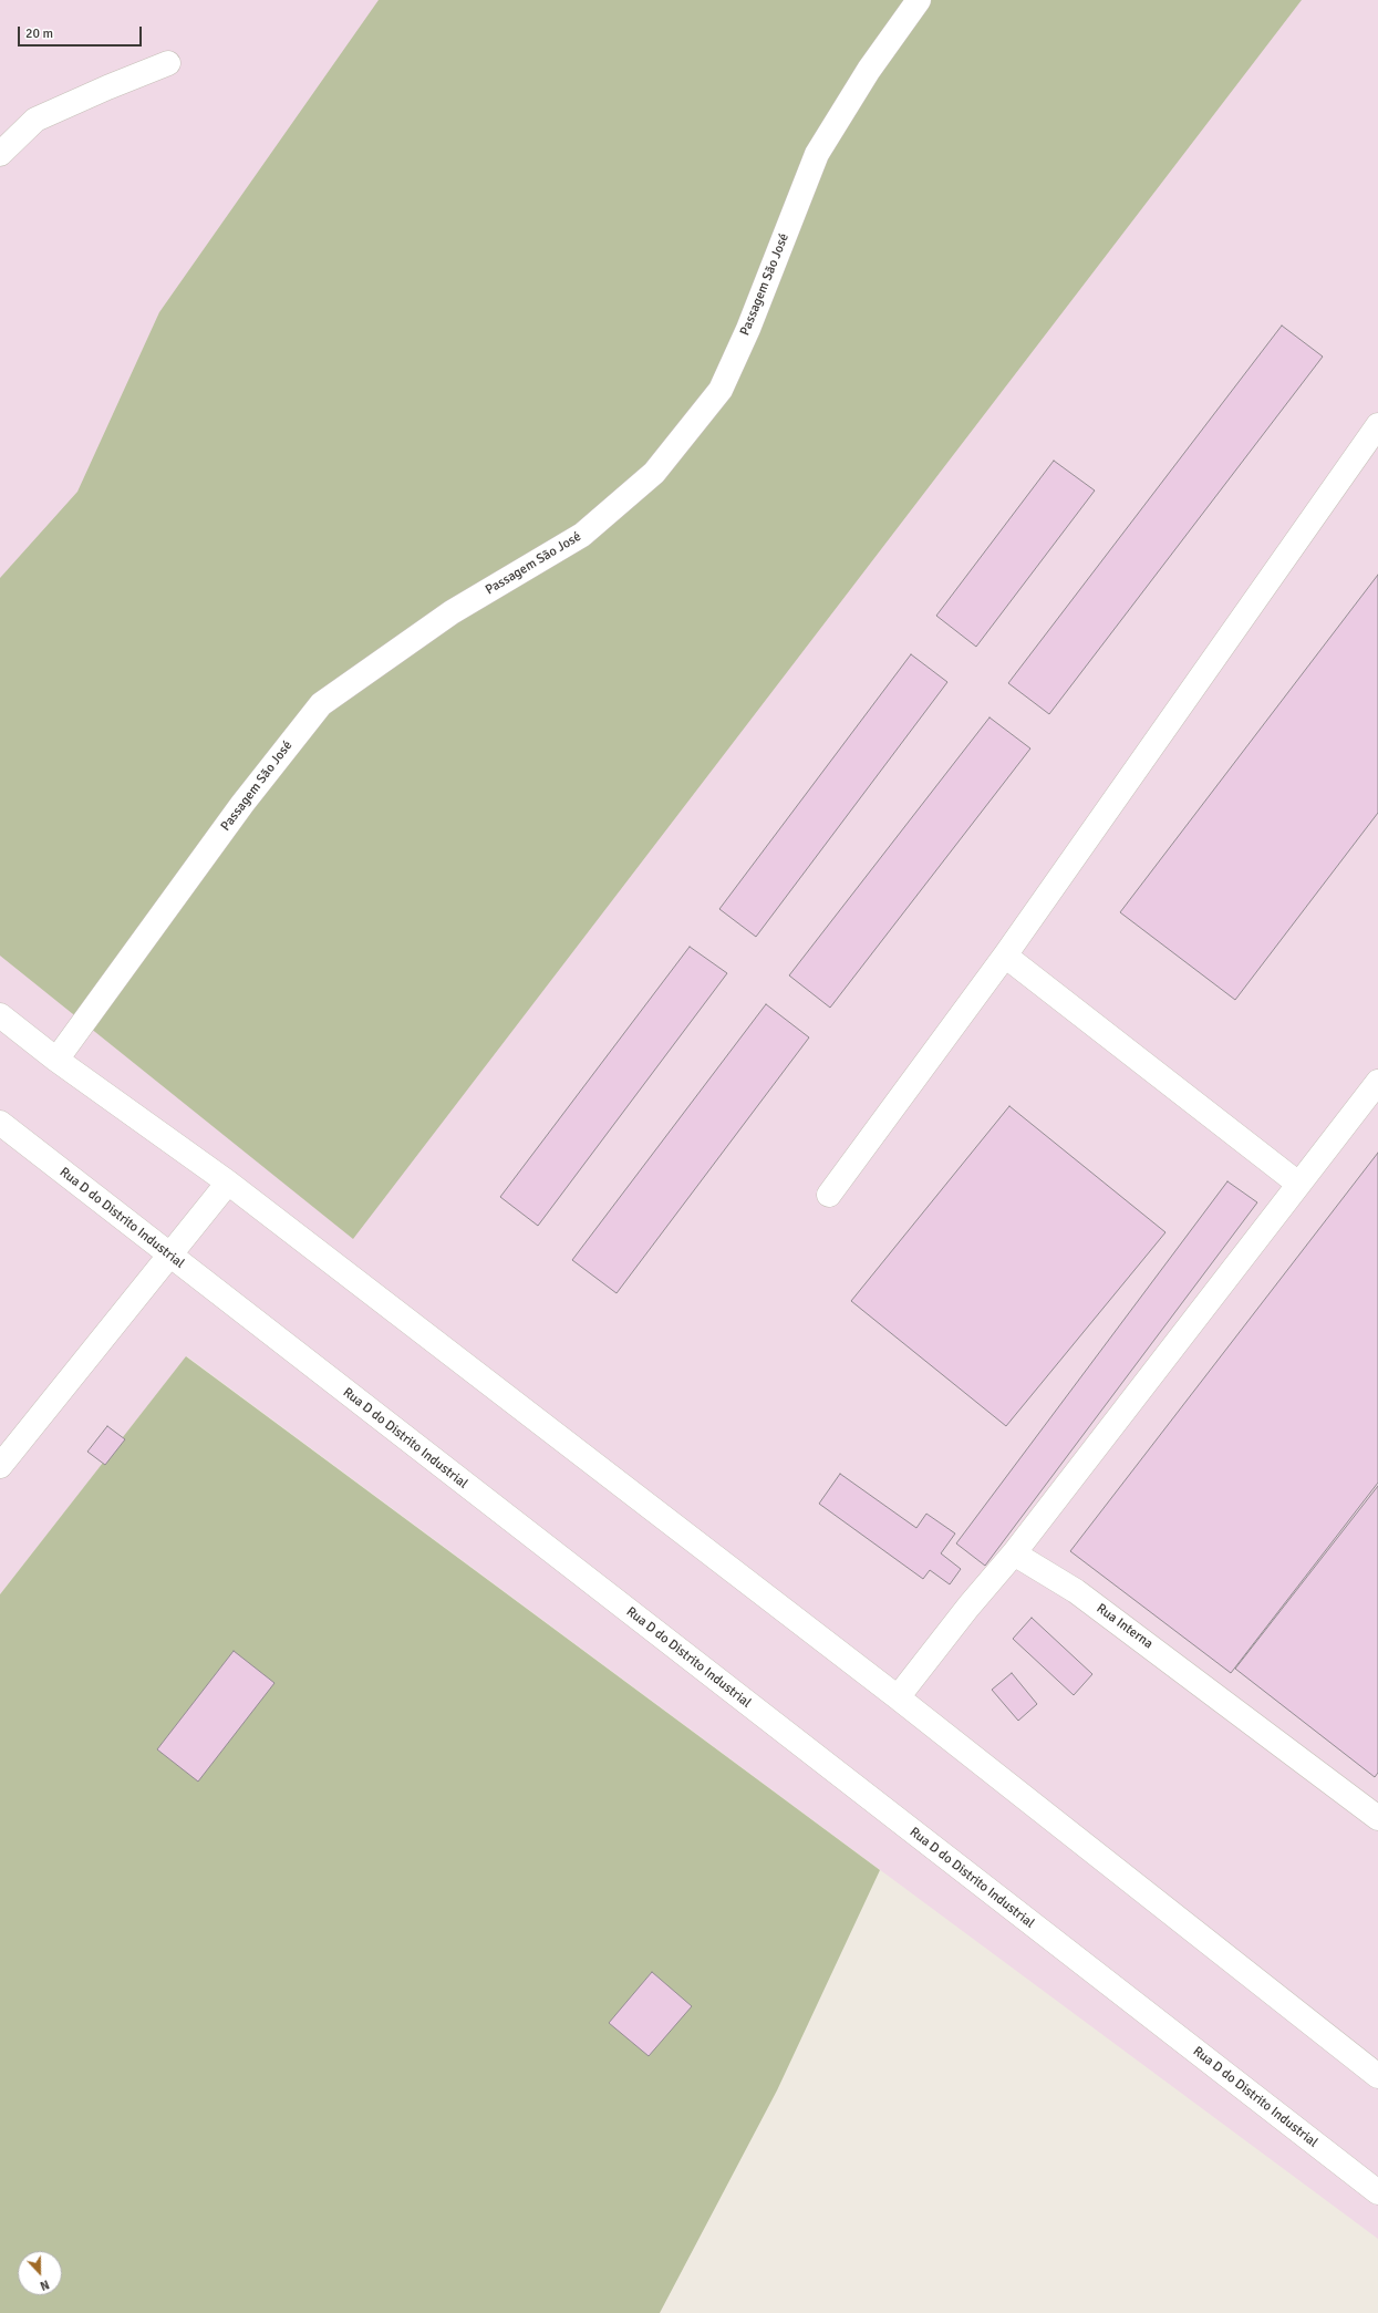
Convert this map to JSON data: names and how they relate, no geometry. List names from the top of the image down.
{
  "streets": {
    "street": ["Passagem São José", "Rua D do Distrito Industrial", "Rua Interna"]
  },
  "scale_bar": "20 m",
  "north": "bottom"
}
